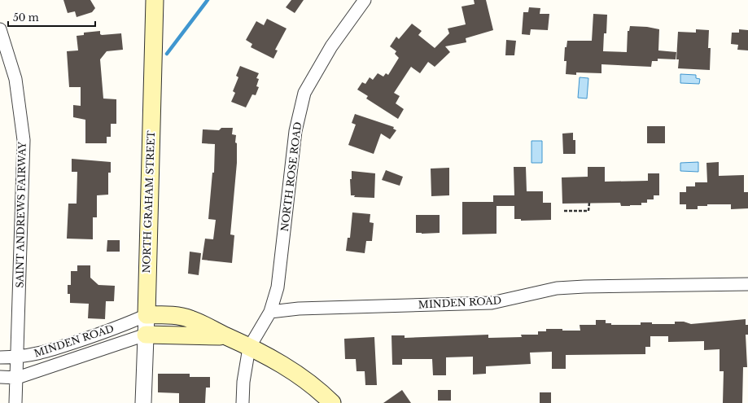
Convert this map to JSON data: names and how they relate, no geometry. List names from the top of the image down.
{
  "streets": {
    "main road": ["NORTH GRAHAM STREET"],
    "street": ["NORTH ROSE ROAD", "SAINT ANDREWS FAIRWAY", "MINDEN ROAD"]
  },
  "crossings": [
    ["NORTH ROSE ROAD", "MINDEN ROAD"],
    ["NORTH GRAHAM STREET", "MINDEN ROAD"],
    ["SAINT ANDREWS FAIRWAY", "MINDEN ROAD"]
  ],
  "scale_bar": "50 m"
}
